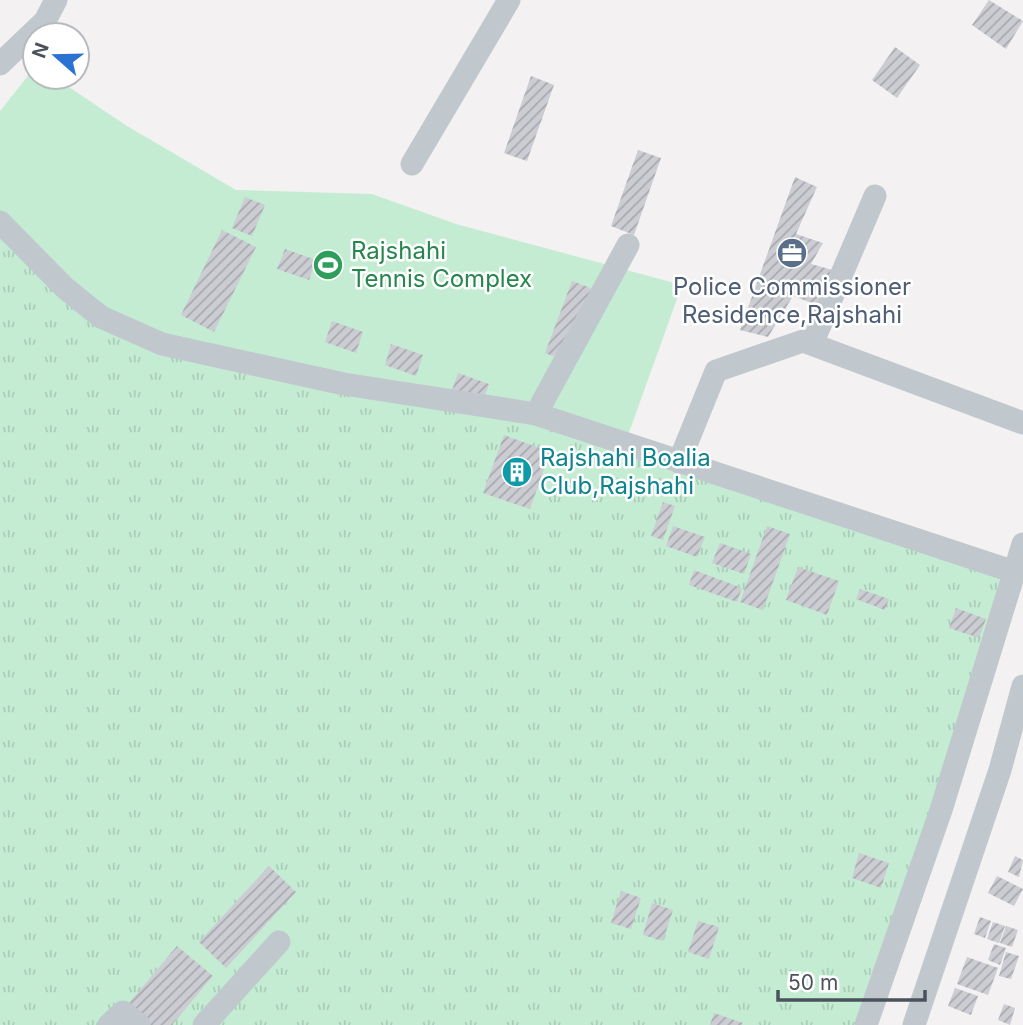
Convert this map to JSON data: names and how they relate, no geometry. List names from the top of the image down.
{
  "places": {
    "office": ["Police Commissioner Residence,Rajshahi"],
    "sports": ["Rajshahi Tennis Complex"],
    "building": ["Rajshahi Boalia Club,Rajshahi"]
  },
  "scale_bar": "50 m",
  "north": "left"
}
